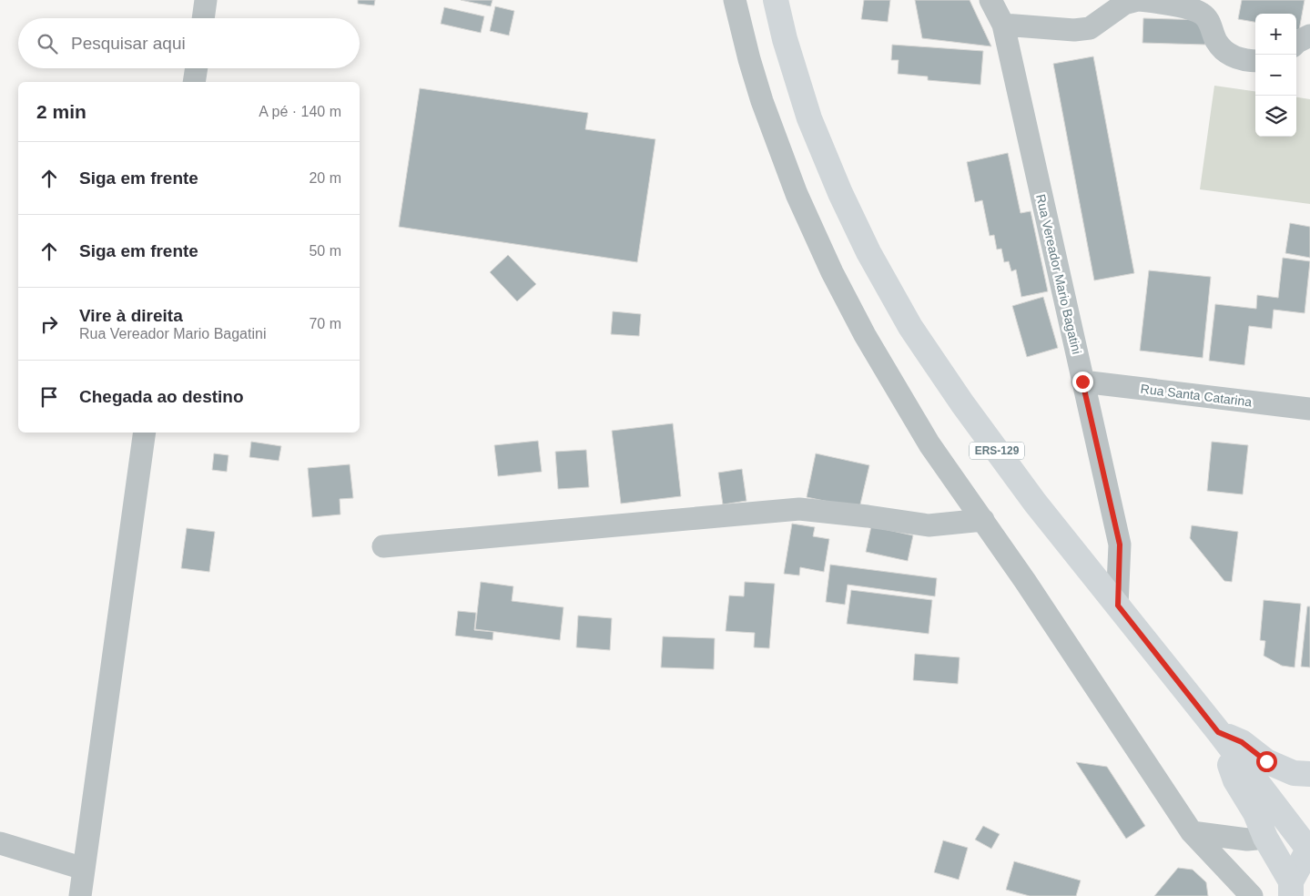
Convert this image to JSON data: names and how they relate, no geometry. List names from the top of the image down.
{
  "streets": {
    "main road": ["ERS-129"],
    "street": ["Rua Vereador Mario Bagatini", "Rua Santa Catarina"]
  },
  "crossings": [
    ["Rua Vereador Mario Bagatini", "Rua Santa Catarina"],
    ["Rua Vereador Mario Bagatini", "ERS-129"]
  ],
  "page": {
    "map_buttons": ["+", "−"],
    "search": "Pesquisar aqui",
    "heading": ["2 min", "A pé · 140 m"],
    "list": [
      ["Siga em frente", "20 m"],
      ["Siga em frente", "50 m"],
      ["Vire à direita", "Rua Vereador Mario Bagatini", "70 m"],
      "Chegada ao destino"
    ]
  }
}
